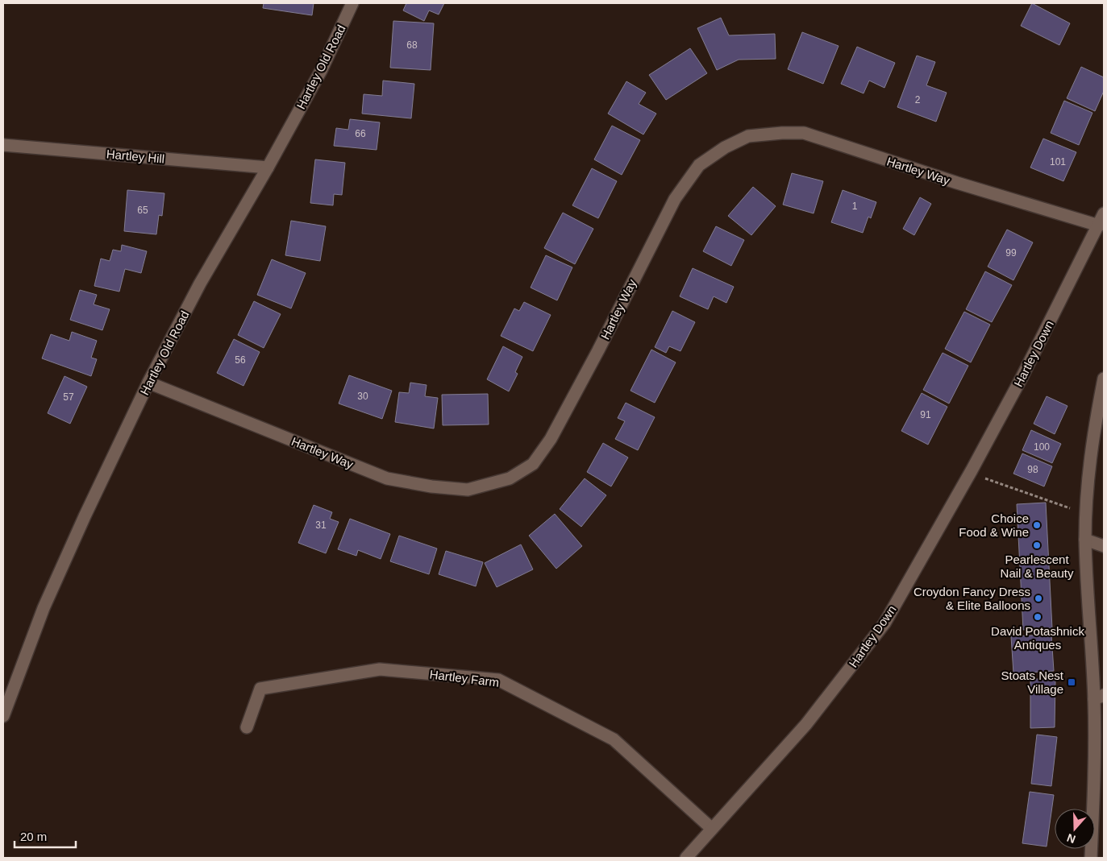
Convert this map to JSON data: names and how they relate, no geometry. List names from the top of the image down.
{
  "streets": {
    "street": [
      "Hartley Old Road",
      "Hartley Hill",
      "Hartley Way",
      "Hartley Down",
      "Hartley Farm"
    ]
  },
  "crossings": [
    ["Hartley Old Road", "Hartley Hill"],
    ["Hartley Old Road", "Hartley Way"],
    ["Hartley Way", "Hartley Down"],
    ["Hartley Down", "Hartley Farm"]
  ],
  "places": {
    "other": [
      "Choice Food & Wine",
      "Pearlescent Nail & Beauty",
      "Croydon Fancy Dress & Elite Balloons",
      "David Potashnick Antiques"
    ],
    "transit": ["Stoats Nest Village"]
  },
  "house_numbers": [
    "68",
    "2",
    "66",
    "101",
    "1",
    "65",
    "99",
    "56",
    "30",
    "57",
    "91",
    "100",
    "98",
    "31"
  ],
  "scale_bar": "20 m",
  "north": "bottom"
}
